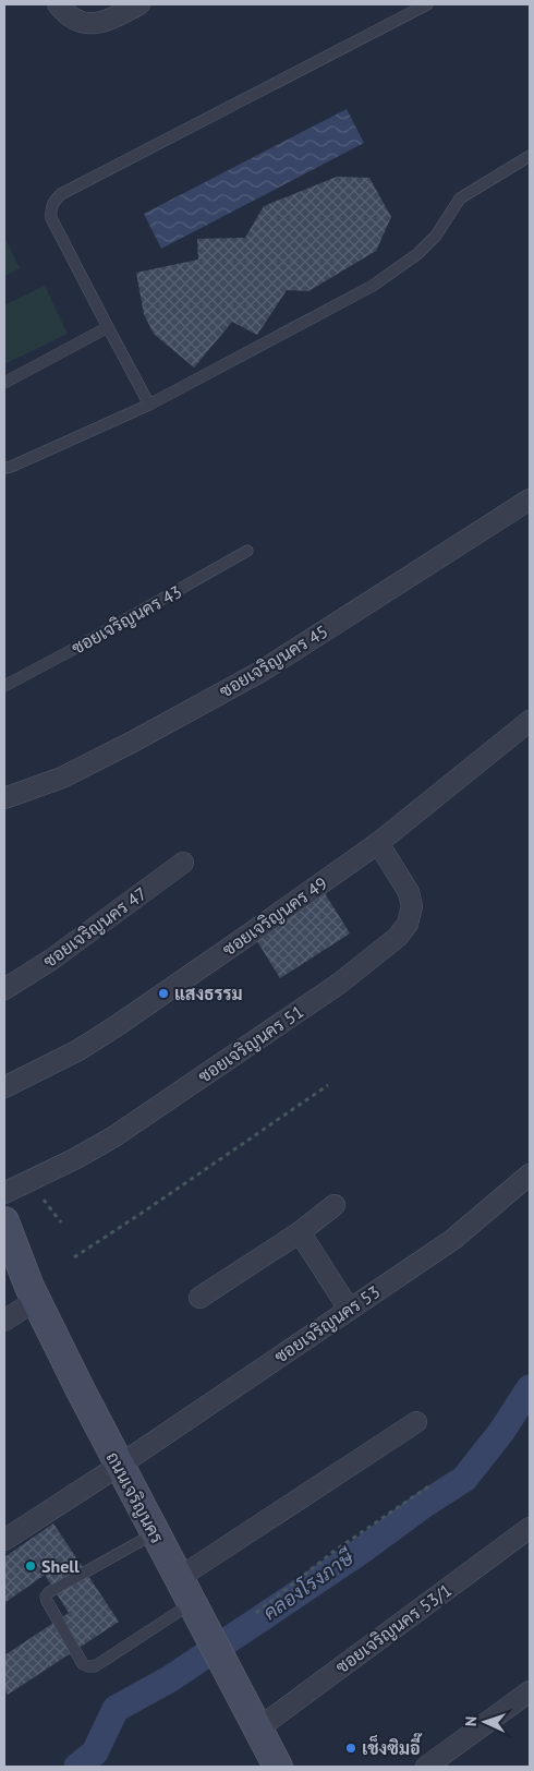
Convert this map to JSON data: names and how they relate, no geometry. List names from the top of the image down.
{
  "streets": {
    "main road": ["ถนนเจริญนคร"],
    "street": [
      "ซอยเจริญนคร 45",
      "ซอยเจริญนคร 49",
      "ซอยเจริญนคร 47",
      "ซอยเจริญนคร 51",
      "ซอยเจริญนคร 53",
      "ซอยเจริญนคร 53/1"
    ],
    "lane": ["ซอยเจริญนคร 43"]
  },
  "crossings": [
    ["ซอยเจริญนคร 49", "ซอยเจริญนคร 51"],
    ["ซอยเจริญนคร 53", "ถนนเจริญนคร"],
    ["ถนนเจริญนคร", "ซอยเจริญนคร 53/1"]
  ],
  "water": ["คลองโรงภาษี"],
  "places": ["แสงธรรม", "Shell", "เช็งซิมอี๊"],
  "north": "left"
}
